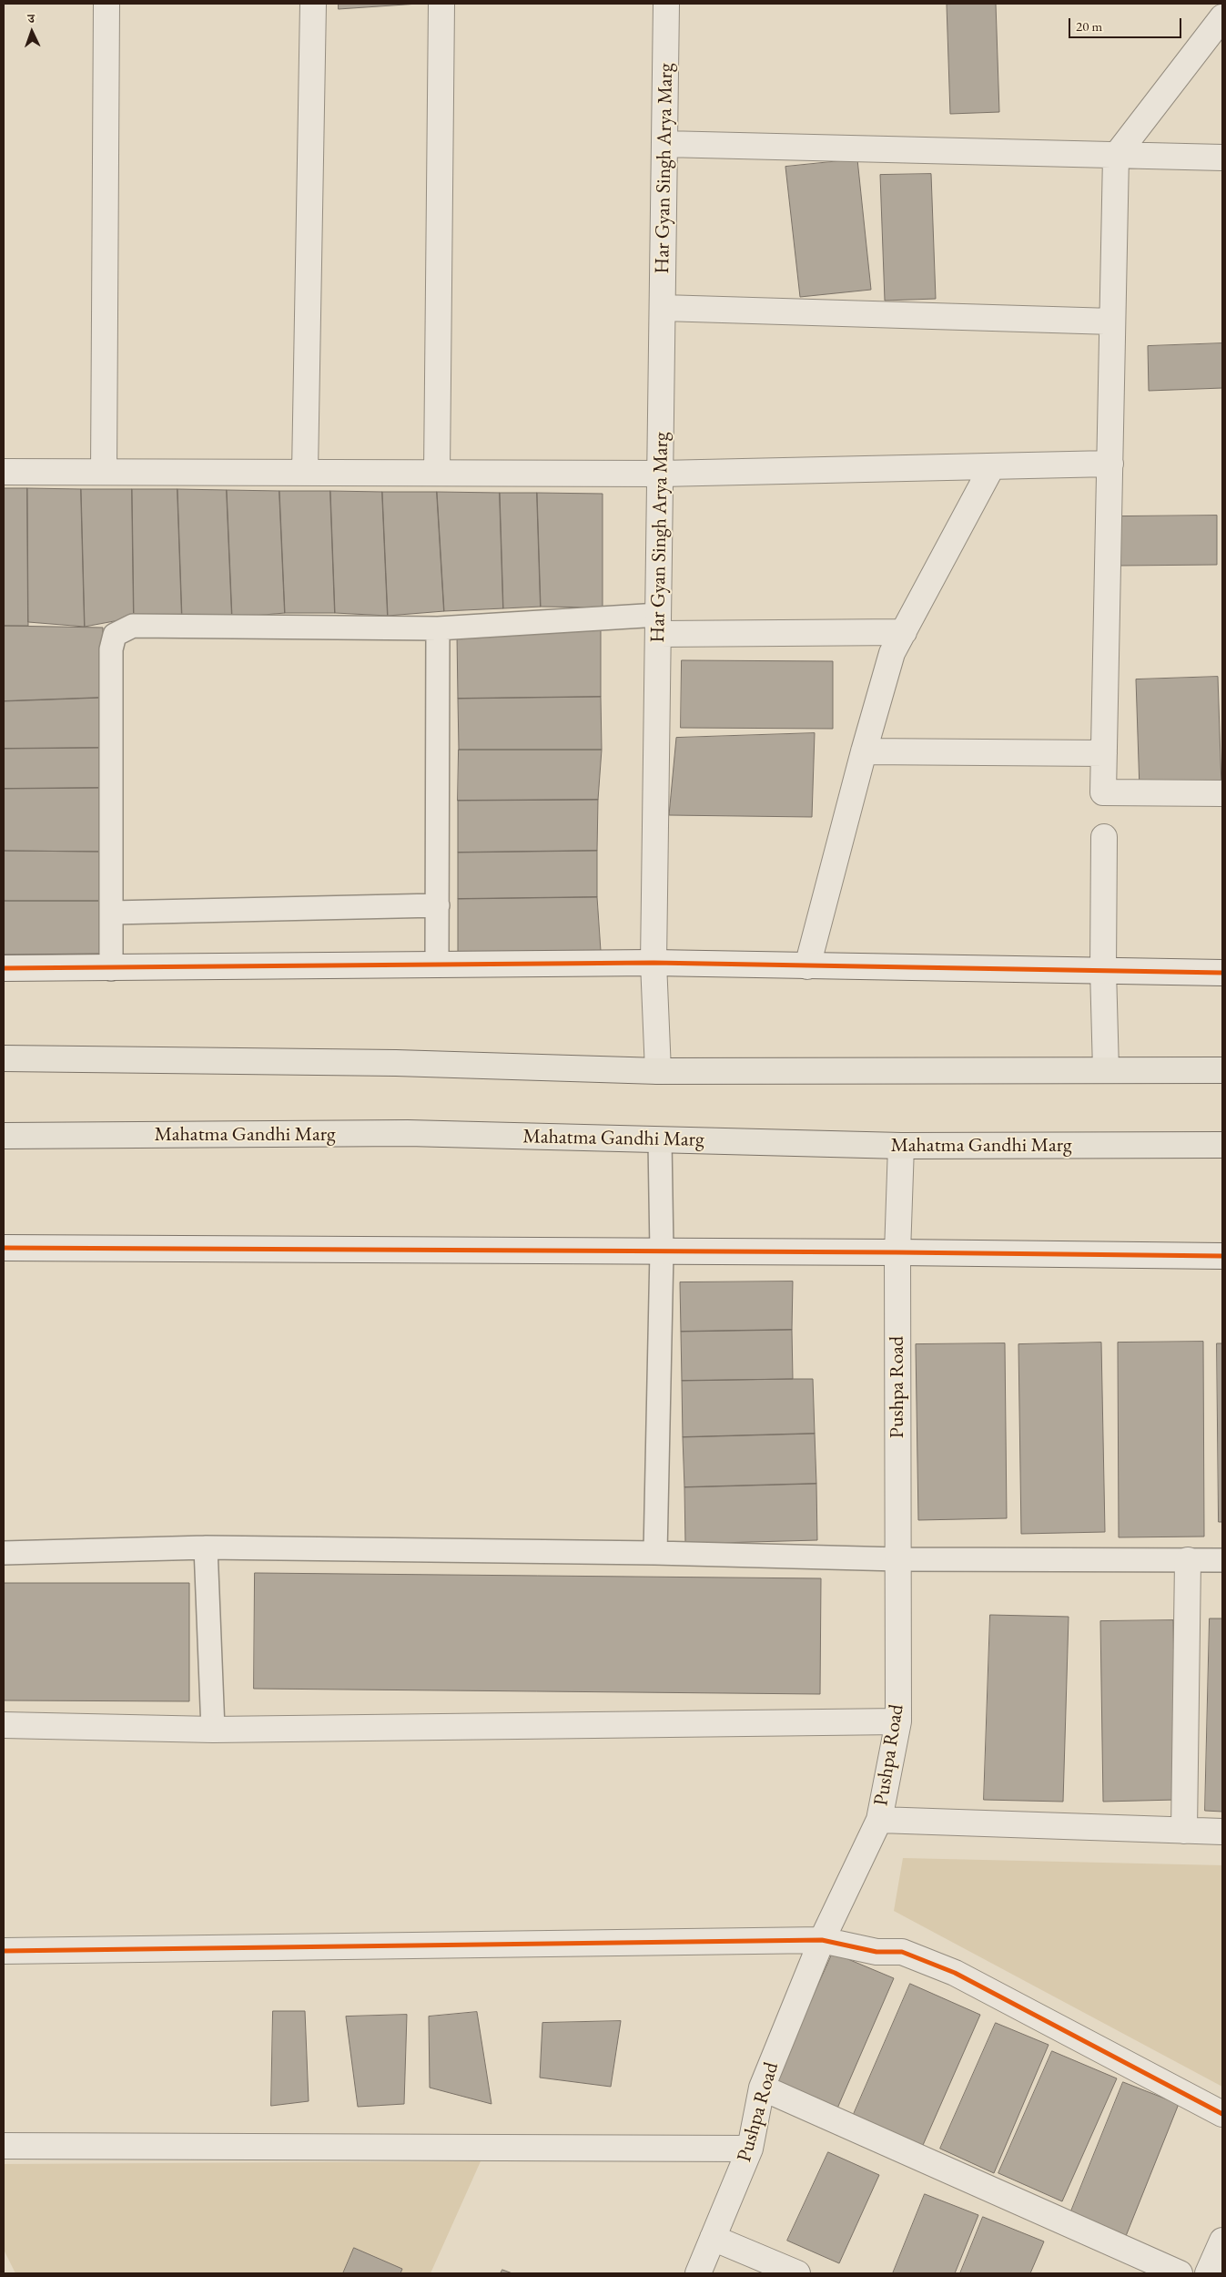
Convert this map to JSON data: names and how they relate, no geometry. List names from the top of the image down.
{
  "streets": {
    "main road": ["Mahatma Gandhi Marg"],
    "street": ["Har Gyan Singh Arya Marg", "Pushpa Road"]
  },
  "crossings": [
    ["Mahatma Gandhi Marg", "Pushpa Road"]
  ],
  "scale_bar": "20 m",
  "north": "top"
}
